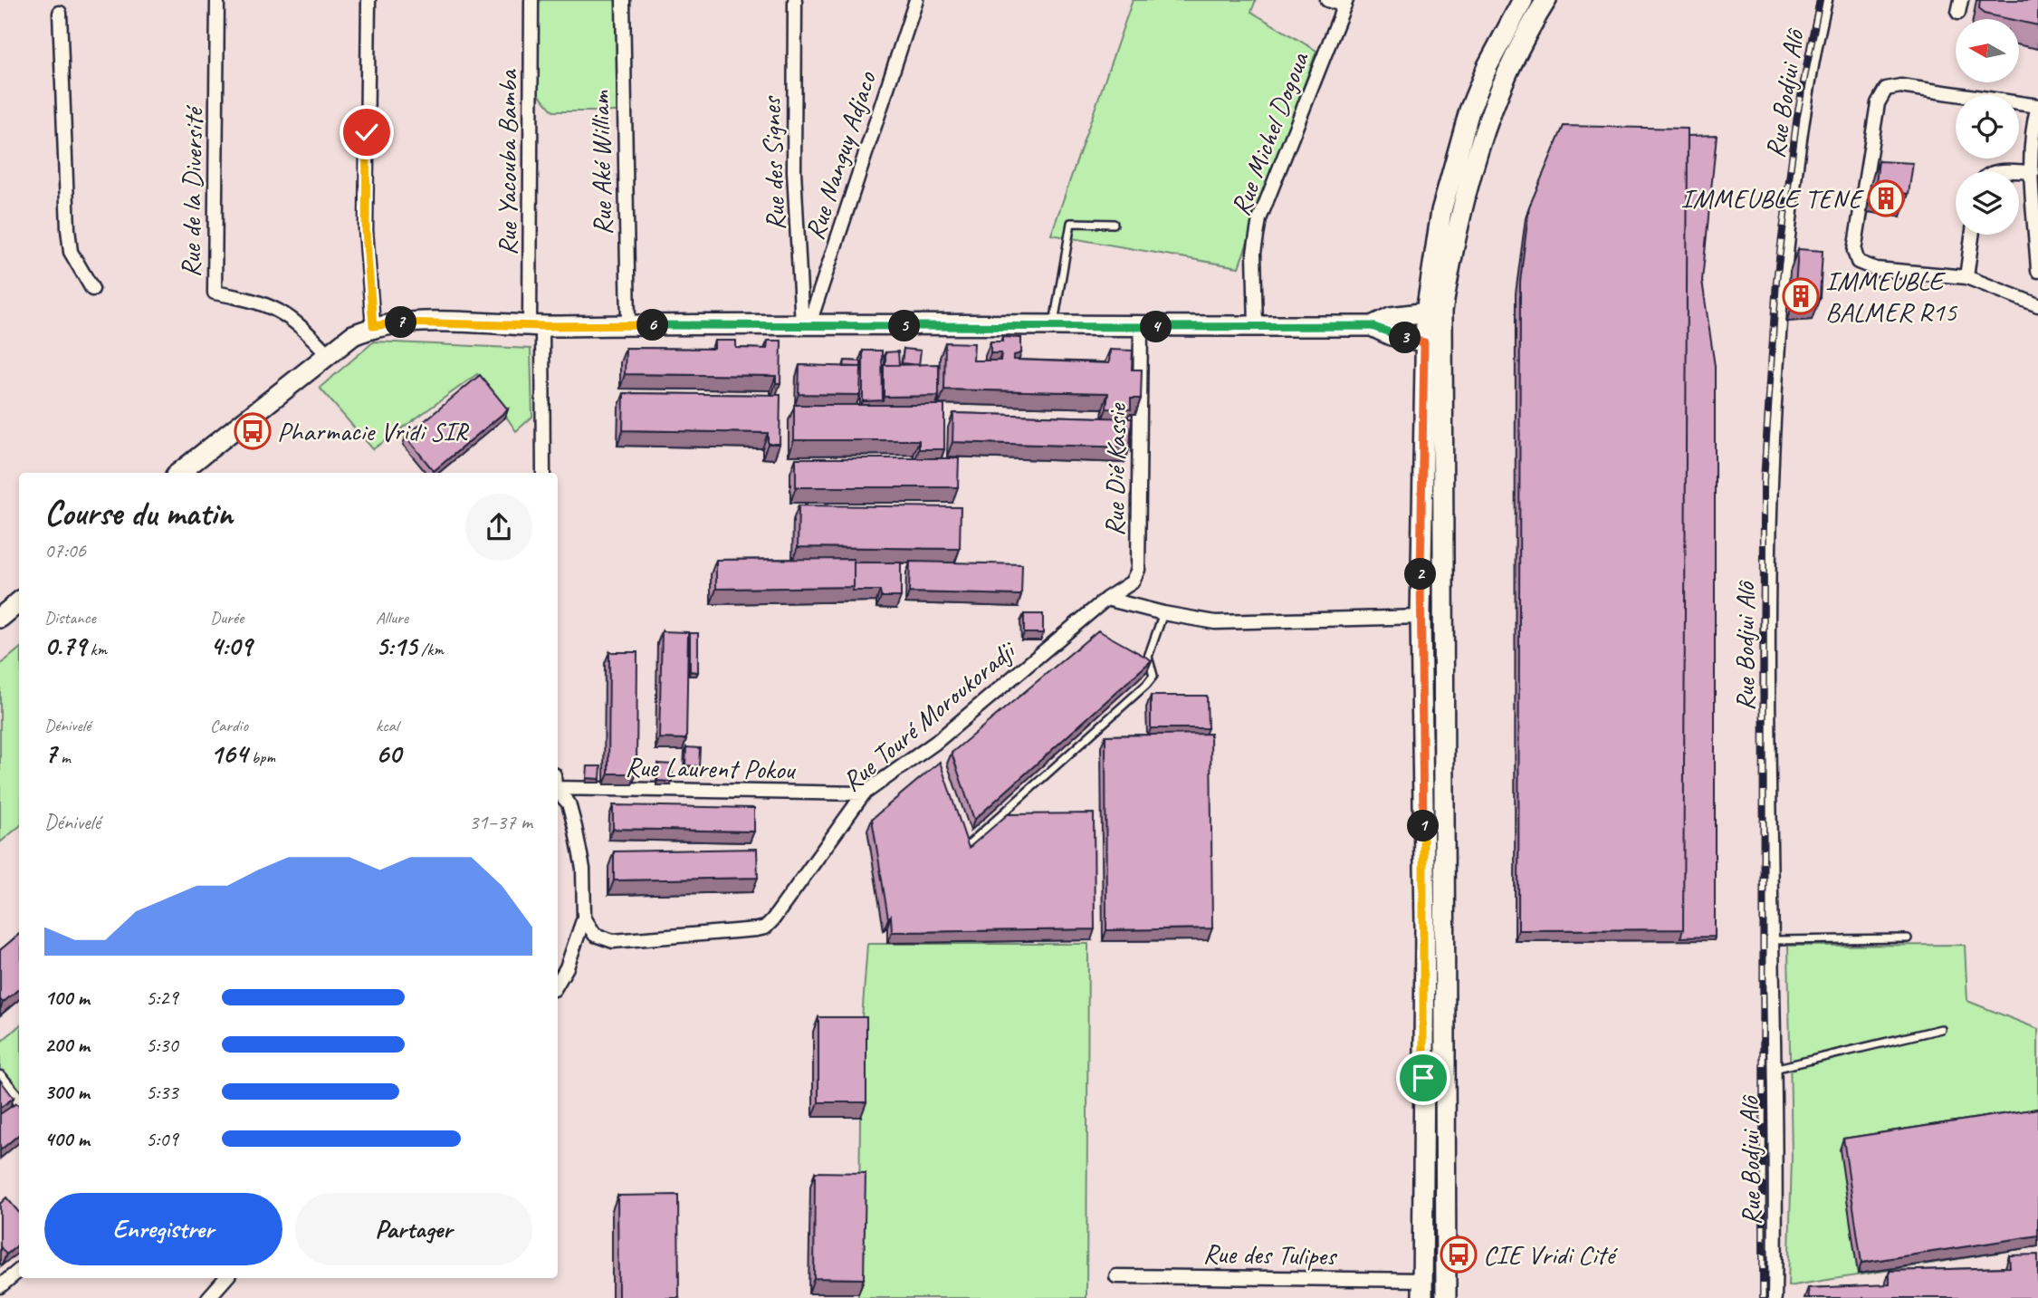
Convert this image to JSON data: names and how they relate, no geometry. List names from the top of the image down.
{
  "streets": {
    "street": [
      "Rue Bodjui Alô",
      "Rue Michel Dogoua",
      "Rue Nanguy Adjaco",
      "Rue Yacouba Bamba",
      "Rue Aké William",
      "Rue des Signes",
      "Rue de la Diversité",
      "Rue Dié Kassie",
      "Rue Touré Moroukoradji",
      "Rue Laurent Pokou",
      "Rue des Tulipes"
    ]
  },
  "crossings": [
    ["Rue Nanguy Adjaco", "Rue des Signes"],
    ["Rue Dié Kassie", "Rue Touré Moroukoradji"],
    ["Rue Touré Moroukoradji", "Rue Laurent Pokou"]
  ],
  "places": {
    "building": ["IMMEUBLE TENE", "IMMEUBLE BALMER R15"],
    "bus stop": ["Pharmacie Vridi SIR", "CIE Vridi Cité"]
  },
  "north": "left",
  "page": {
    "pins": [
      "7",
      "6",
      "5",
      "4",
      "3",
      "2",
      "1"
    ],
    "heading": ["Course du matin", "07:06"],
    "stats": [
      ["Distance", "0.79 km"],
      ["Durée", "4:09"],
      ["Allure", "5:15 /km"],
      ["Dénivelé", "7 m"],
      ["Cardio", "164 bpm"],
      ["kcal", "60"]
    ],
    "chart": ["Dénivelé", "31–37 m"],
    "list": [
      {
        "name": "100 m",
        "note": "5:29"
      },
      {
        "name": "200 m",
        "note": "5:30"
      },
      {
        "name": "300 m",
        "note": "5:33"
      },
      {
        "name": "400 m",
        "note": "5:09"
      }
    ],
    "buttons": ["Enregistrer", "Partager"]
  }
}
